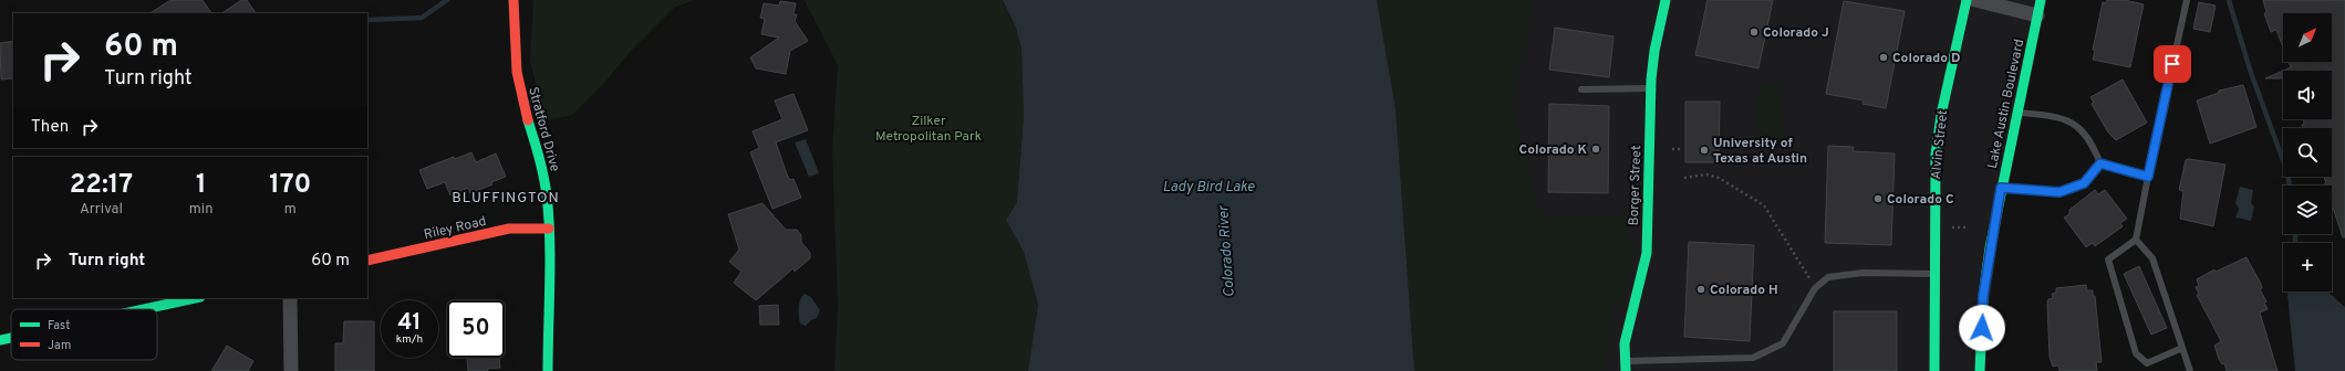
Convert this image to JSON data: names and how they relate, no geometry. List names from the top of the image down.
{
  "streets": {
    "street": [
      "Lake Austin Boulevard",
      "Stratford Drive",
      "Alvin Street",
      "Borger Street",
      "Riley Road"
    ]
  },
  "crossings": [
    ["Stratford Drive", "Riley Road"]
  ],
  "districts": ["BLUFFINGTON"],
  "water": ["Lady Bird Lake", "Colorado River"],
  "parks": ["Zilker Metropolitan Park"],
  "places": [
    "Colorado J",
    "Colorado D",
    "Colorado K",
    "University of Texas at Austin",
    "Colorado C",
    "Colorado H"
  ],
  "legend": ["Fast", "Jam"],
  "north": "top right",
  "page": {
    "map_buttons": "+",
    "turn": ["60 m", "Turn right"],
    "then": "Then",
    "eta": [
      "22:17",
      "Arrival",
      "1",
      "min",
      "170",
      "m"
    ],
    "list": [
      {
        "name": "Turn right",
        "value": "60 m"
      }
    ],
    "speed": "41 km/h",
    "limit": "50"
  }
}
